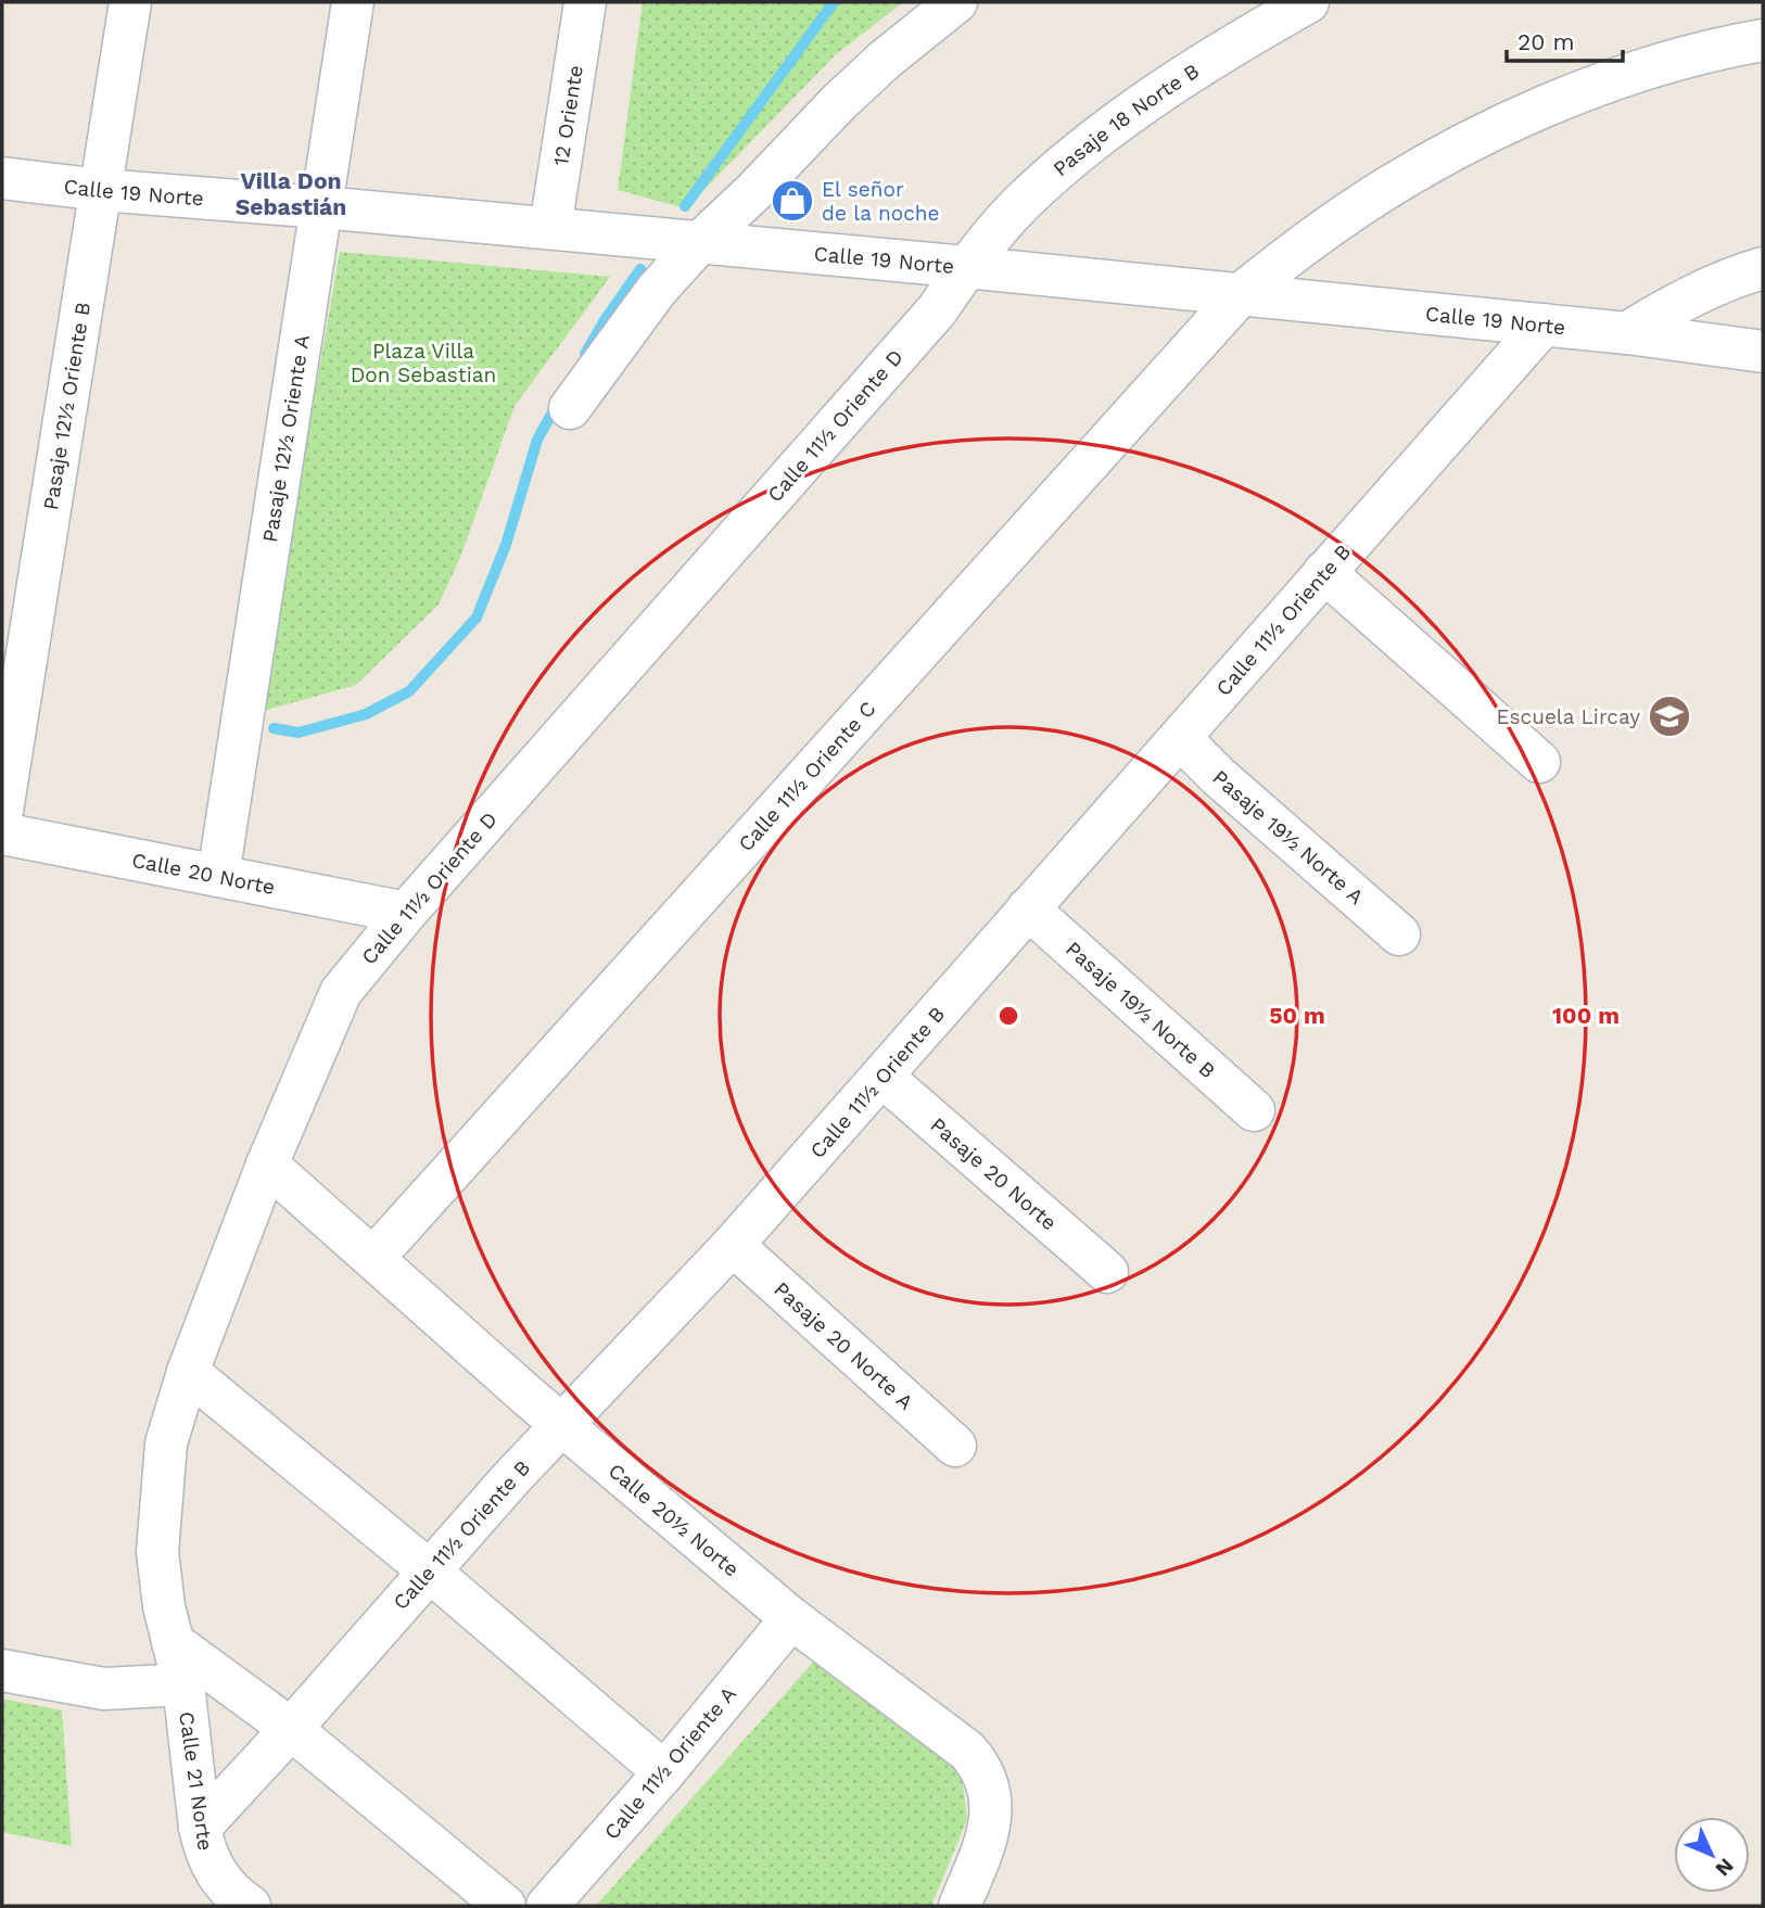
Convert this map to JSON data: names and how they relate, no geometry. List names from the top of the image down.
{
  "streets": {
    "street": [
      "12 Oriente",
      "Pasaje 18 Norte B",
      "Calle 19 Norte",
      "Pasaje 12½ Oriente B",
      "Calle 11½ Oriente D",
      "Pasaje 12½ Oriente A",
      "Calle 11½ Oriente B",
      "Calle 11½ Oriente C",
      "Pasaje 19½ Norte A",
      "Calle 20 Norte",
      "Pasaje 19½ Norte B",
      "Pasaje 20 Norte",
      "Pasaje 20 Norte A",
      "Calle 20½ Norte",
      "Calle 11½ Oriente A",
      "Calle 21 Norte"
    ]
  },
  "crossings": [
    ["12 Oriente", "Calle 19 Norte"],
    ["Pasaje 18 Norte B", "Calle 19 Norte"],
    ["Pasaje 18 Norte B", "Calle 11½ Oriente D"],
    ["Calle 19 Norte", "Pasaje 12½ Oriente B"],
    ["Calle 19 Norte", "Calle 11½ Oriente D"],
    ["Calle 19 Norte", "Pasaje 12½ Oriente A"],
    ["Calle 19 Norte", "Calle 11½ Oriente B"],
    ["Calle 19 Norte", "Calle 11½ Oriente C"],
    ["Calle 11½ Oriente D", "Calle 20 Norte"],
    ["Calle 11½ Oriente D", "Calle 20½ Norte"],
    ["Calle 11½ Oriente D", "Calle 21 Norte"],
    ["Pasaje 12½ Oriente A", "Calle 20 Norte"],
    ["Calle 11½ Oriente B", "Pasaje 19½ Norte A"],
    ["Calle 11½ Oriente B", "Pasaje 19½ Norte B"],
    ["Calle 11½ Oriente B", "Pasaje 20 Norte"],
    ["Calle 11½ Oriente B", "Pasaje 20 Norte A"],
    ["Calle 11½ Oriente B", "Calle 20½ Norte"],
    ["Calle 11½ Oriente B", "Calle 21 Norte"],
    ["Calle 11½ Oriente C", "Calle 20½ Norte"],
    ["Calle 20½ Norte", "Calle 11½ Oriente A"]
  ],
  "districts": ["Villa Don Sebastián"],
  "parks": ["Plaza Villa Don Sebastian"],
  "places": {
    "shop": ["El señor de la noche"],
    "school or university": ["Escuela Lircay"]
  },
  "scale_bar": "20 m",
  "north": "bottom right",
  "rings": ["50 m", "100 m"]
}
